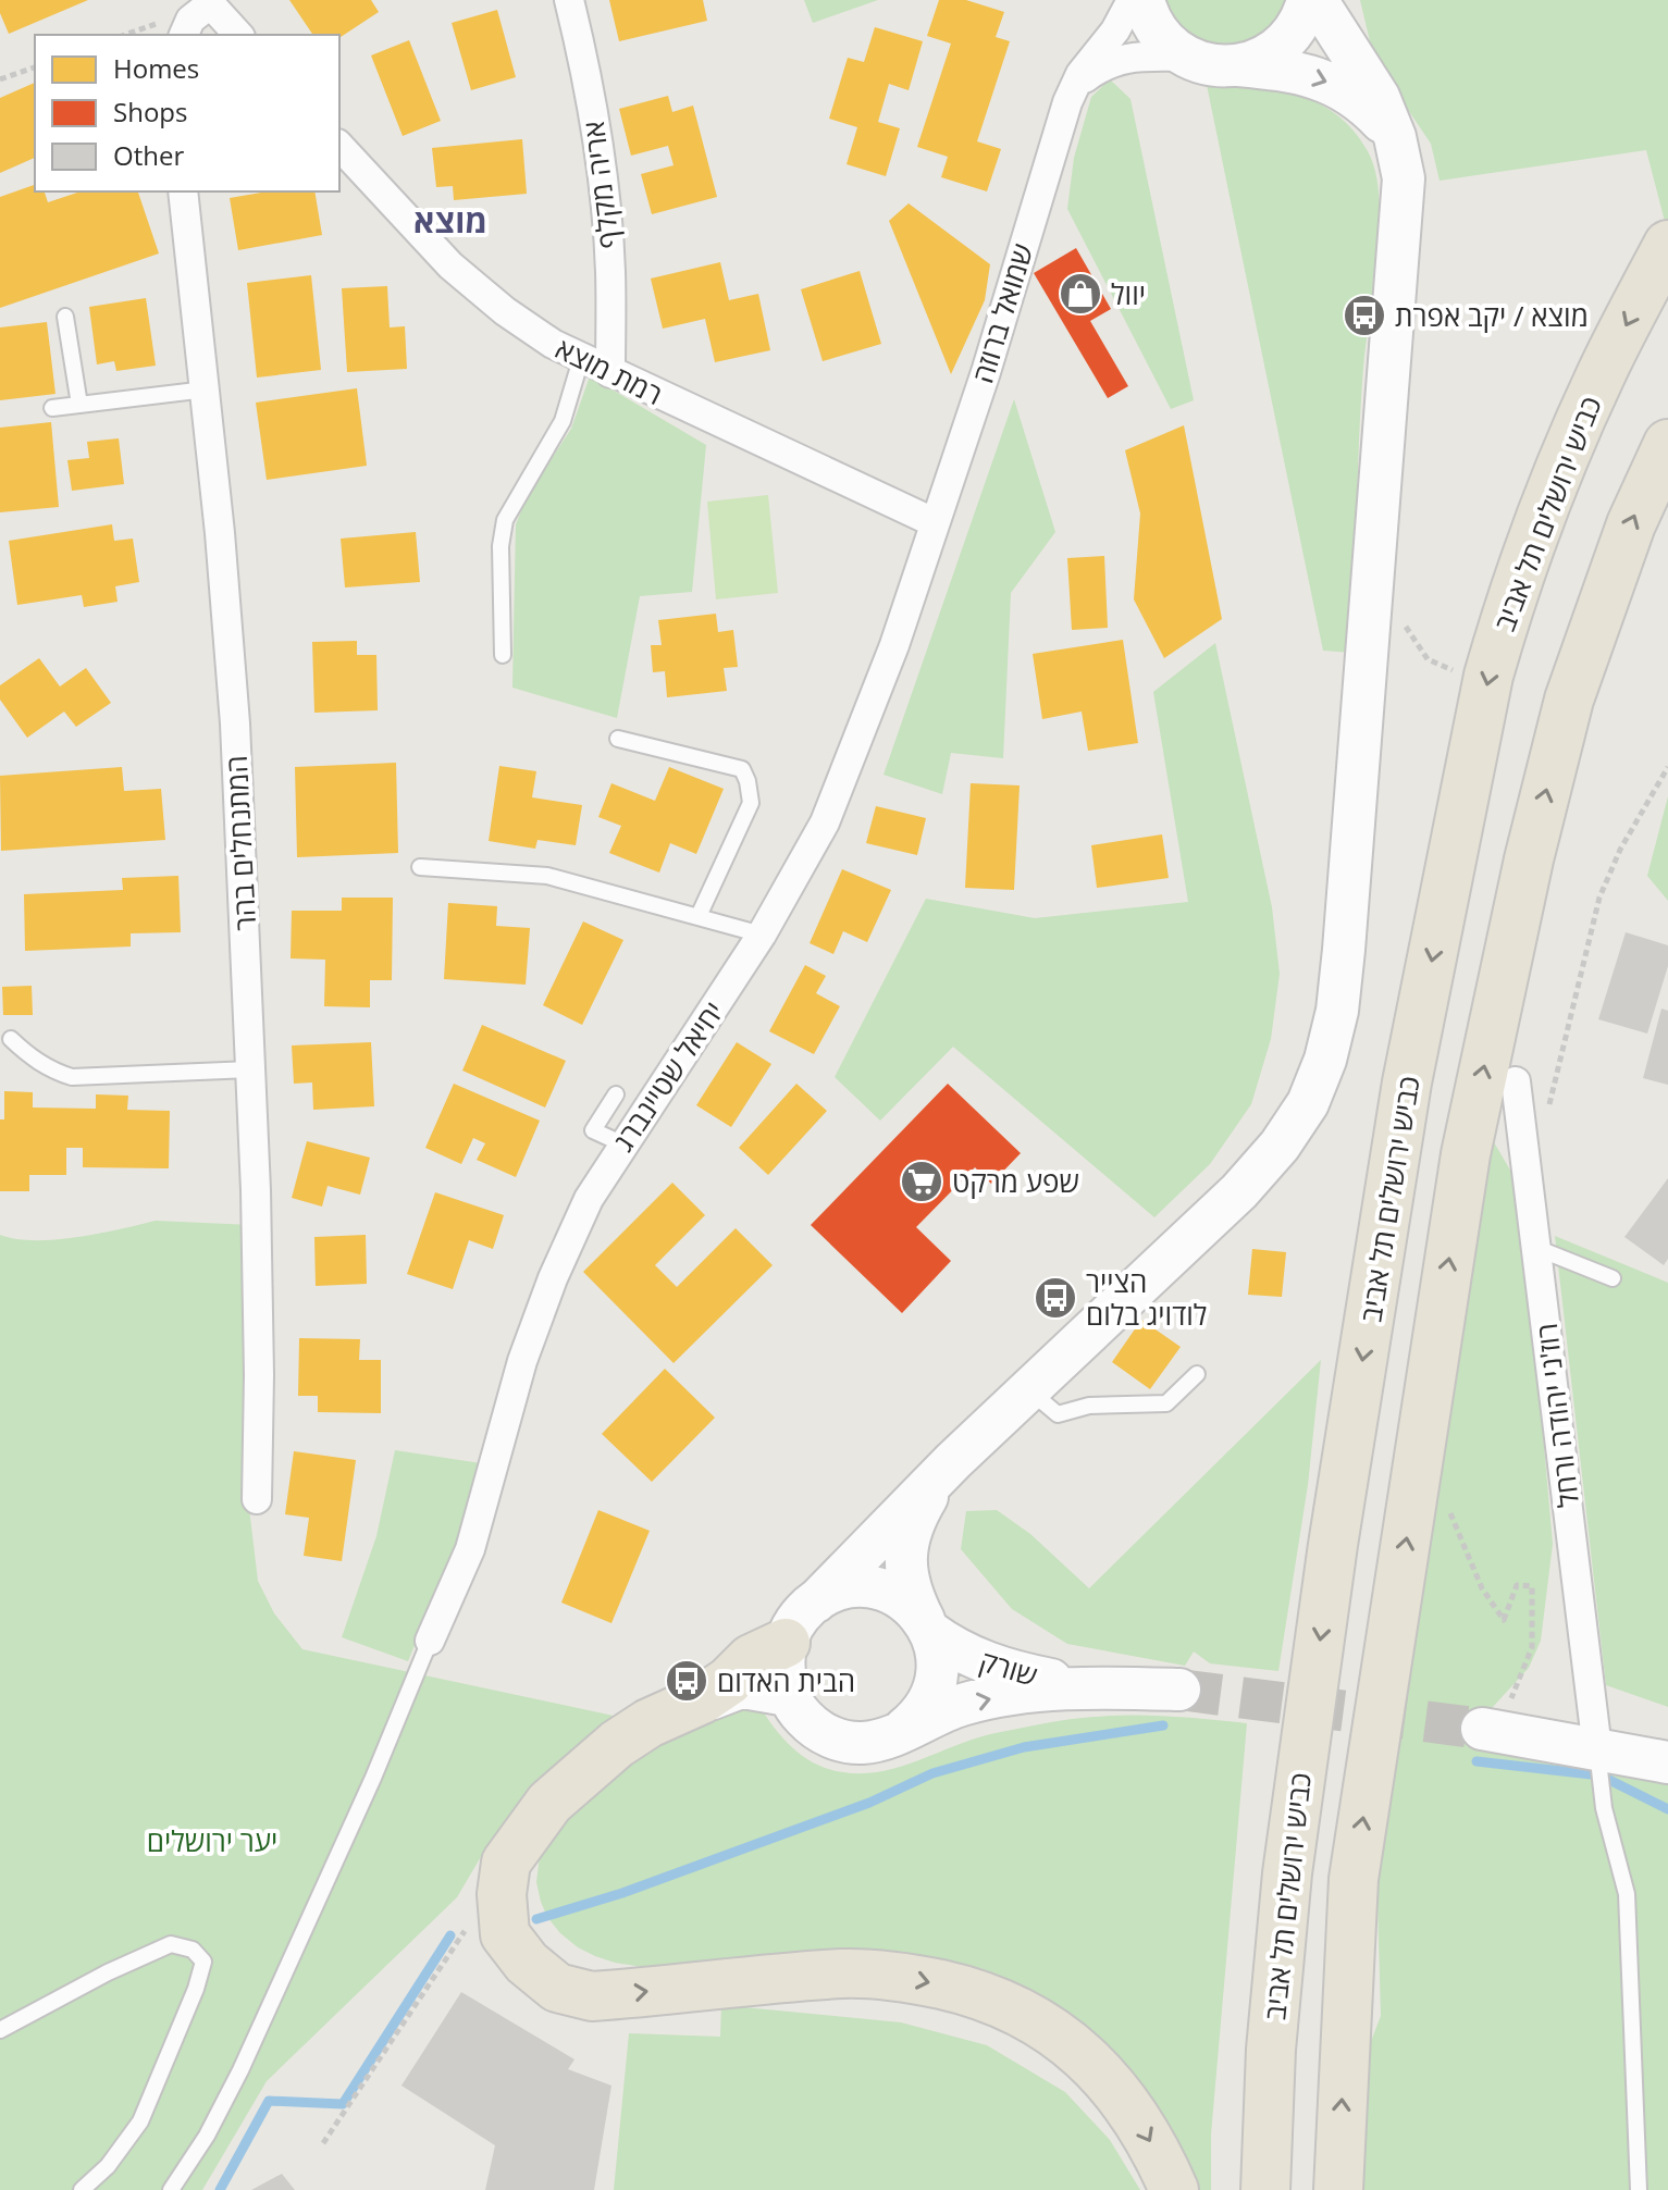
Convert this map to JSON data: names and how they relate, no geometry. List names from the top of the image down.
{
  "streets": {
    "highway": ["כביש ירושלים תל אביב"],
    "main road": ["שורק"],
    "street": [
      "אריה מקלף",
      "שמואל ברוזה",
      "רמת מוצא",
      "המתנחלים בהר",
      "יחיאל שטיינברג",
      "רוז'ני יהודה ורחל"
    ]
  },
  "crossings": [
    ["אריה מקלף", "רמת מוצא"],
    ["שמואל ברוזה", "רמת מוצא"],
    ["שמואל ברוזה", "יחיאל שטיינברג"],
    ["רמת מוצא", "יחיאל שטיינברג"]
  ],
  "districts": ["מוצא"],
  "parks": ["יער ירושלים"],
  "places": {
    "shop": ["יוול"],
    "bus stop": ["מוצא / יקב אפרת", "הצייר לודויג בלום", "הבית האדום"],
    "supermarket": ["שפע מרקט"]
  },
  "legend": ["Homes", "Shops", "Other"]
}
